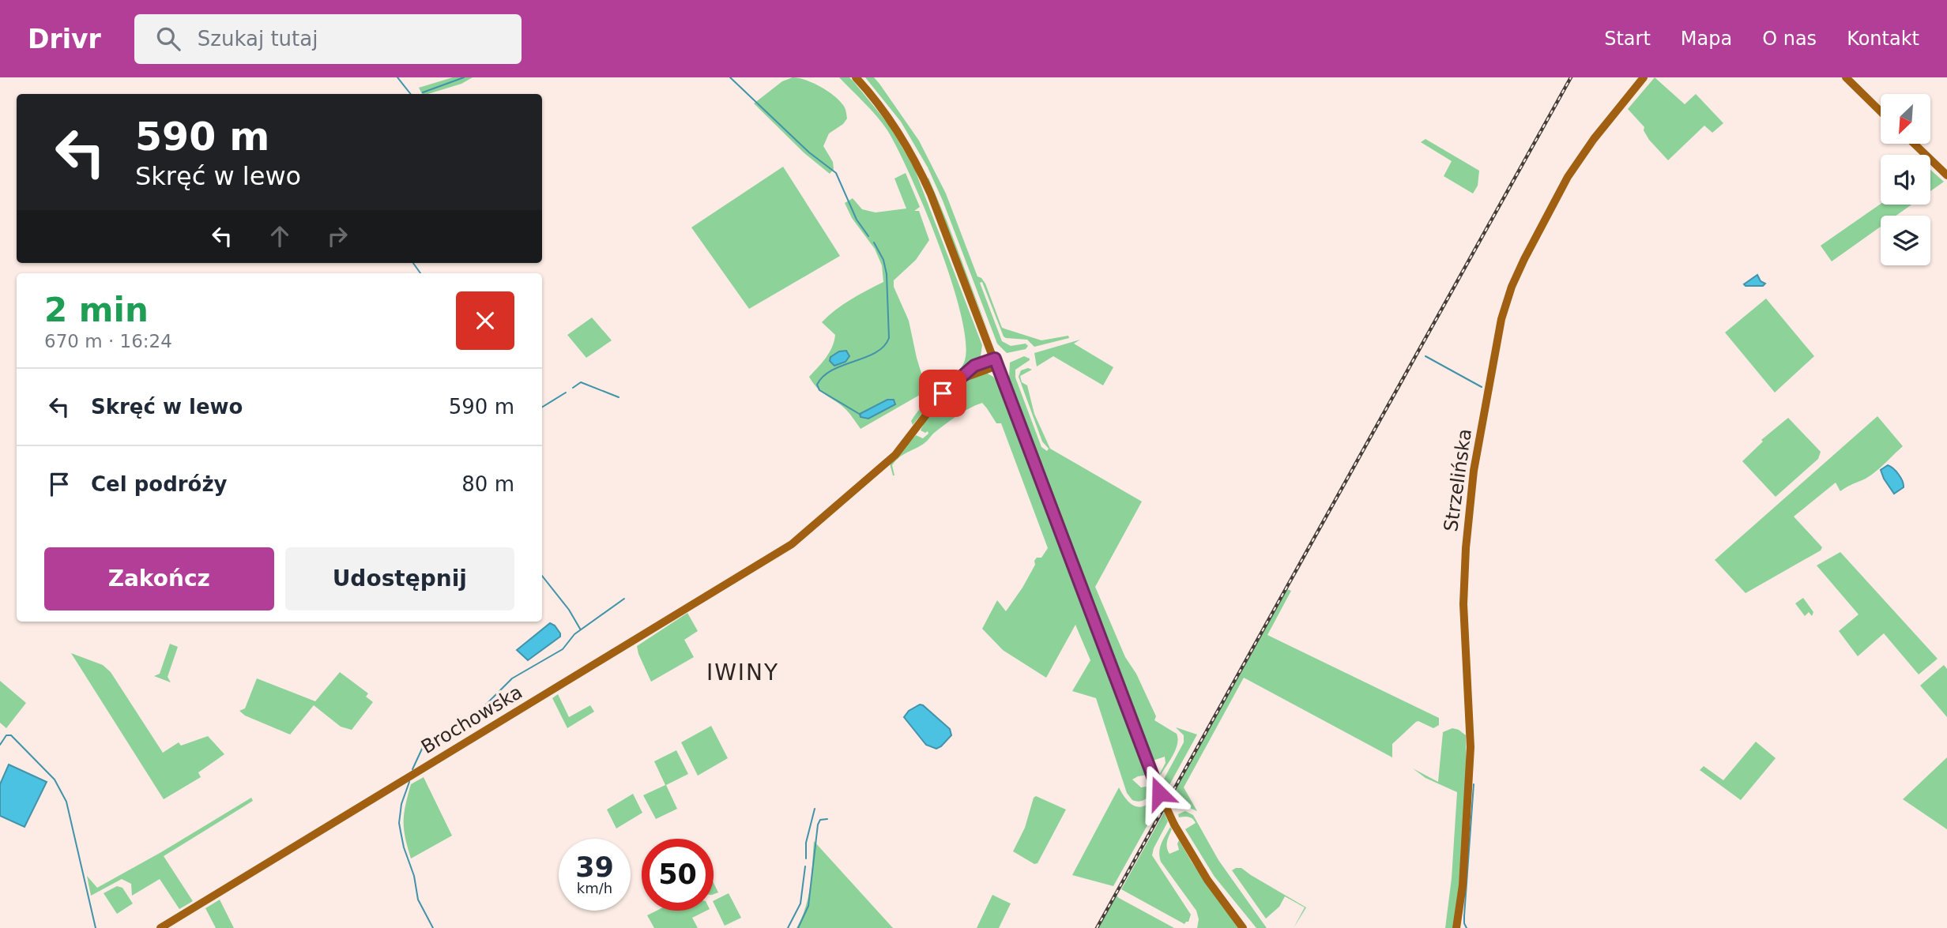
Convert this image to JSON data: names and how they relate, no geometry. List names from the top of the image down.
{
  "streets": {
    "main road": ["Strzelińska", "Brochowska"]
  },
  "districts": ["IWINY"],
  "north": "bottom left",
  "page": {
    "header": "Drivr",
    "search": "Szukaj tutaj",
    "nav": [
      "Start",
      "Mapa",
      "O nas",
      "Kontakt"
    ],
    "turn": ["590 m", "Skręć w lewo"],
    "heading": ["2 min", "670 m · 16:24"],
    "list": [
      {
        "name": "Skręć w lewo",
        "value": "590 m"
      },
      {
        "name": "Cel podróży",
        "value": "80 m"
      }
    ],
    "buttons": ["Zakończ", "Udostępnij"],
    "speed": "39 km/h",
    "limit": "50"
  }
}
